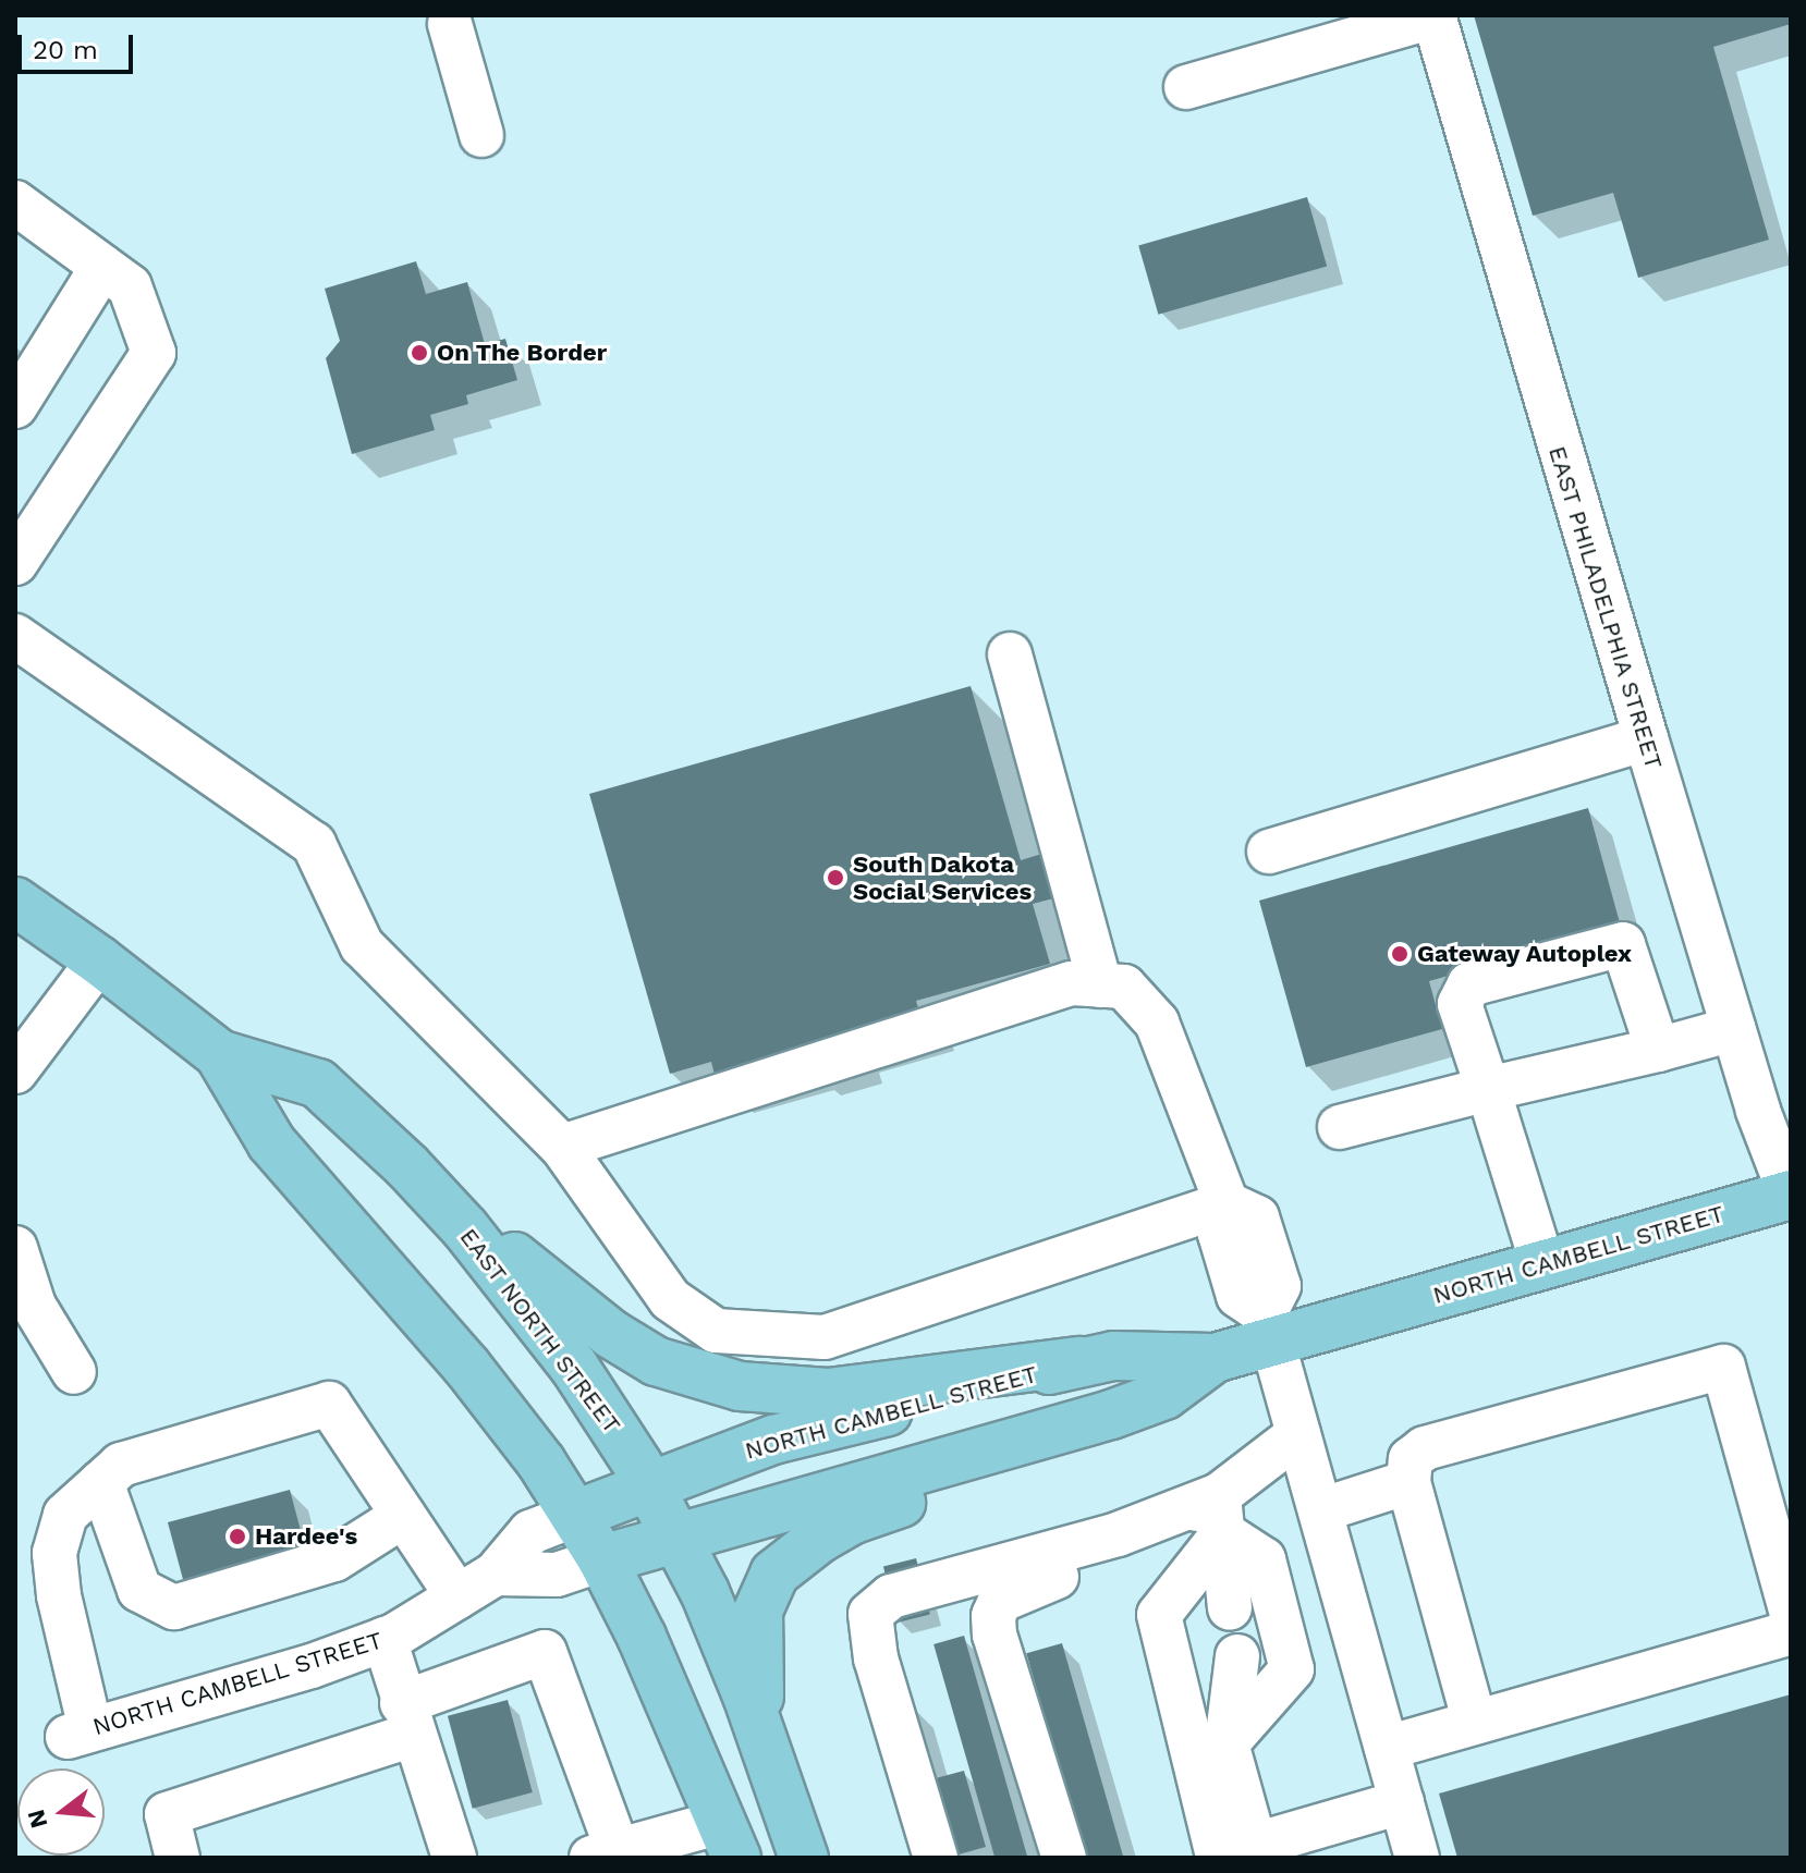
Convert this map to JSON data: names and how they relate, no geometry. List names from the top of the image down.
{
  "streets": {
    "main road": ["NORTH CAMBELL STREET", "EAST NORTH STREET"],
    "street": ["EAST PHILADELPHIA STREET"]
  },
  "crossings": [
    ["EAST PHILADELPHIA STREET", "NORTH CAMBELL STREET"],
    ["NORTH CAMBELL STREET", "EAST NORTH STREET"]
  ],
  "places": [
    "On The Border",
    "South Dakota Social Services",
    "Gateway Autoplex",
    "Hardee's"
  ],
  "scale_bar": "20 m",
  "north": "left"
}
